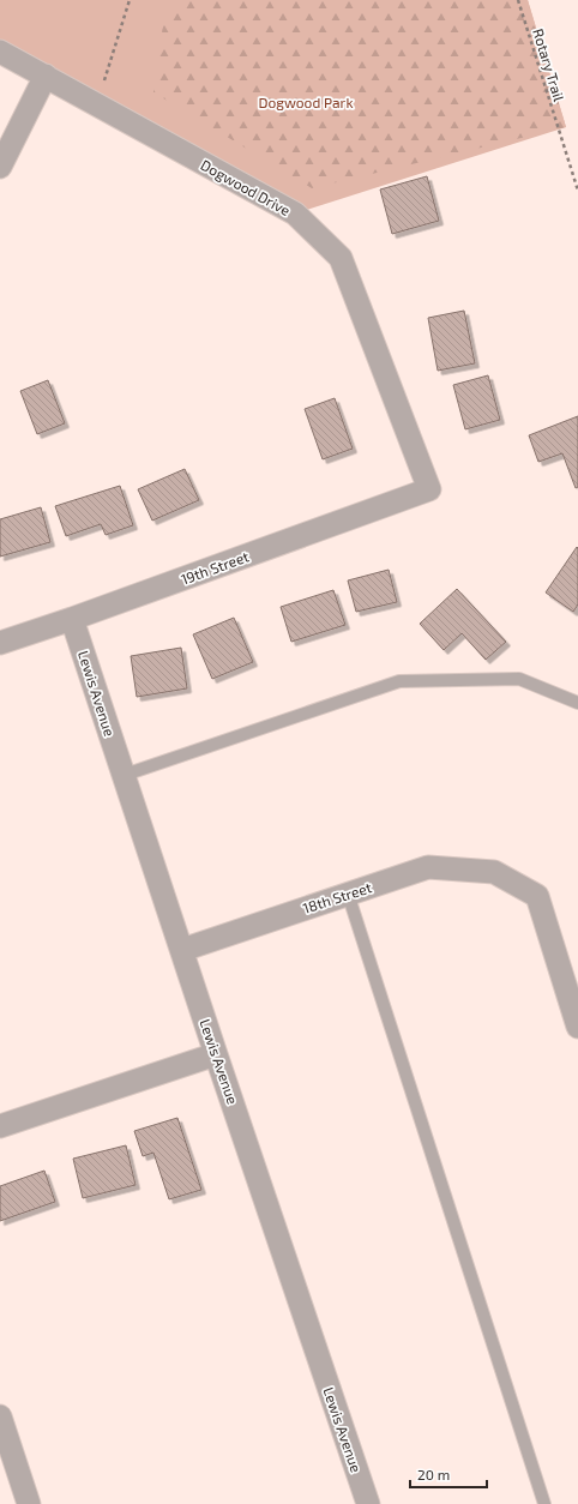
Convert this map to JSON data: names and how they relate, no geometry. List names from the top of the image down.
{
  "streets": {
    "street": [
      "Dogwood Drive",
      "19th Street",
      "Lewis Avenue",
      "18th Street"
    ],
    "path": ["Rotary Trail"]
  },
  "crossings": [
    ["Dogwood Drive", "19th Street"],
    ["19th Street", "Lewis Avenue"],
    ["Lewis Avenue", "18th Street"]
  ],
  "parks": ["Dogwood Park"],
  "scale_bar": "20 m"
}
